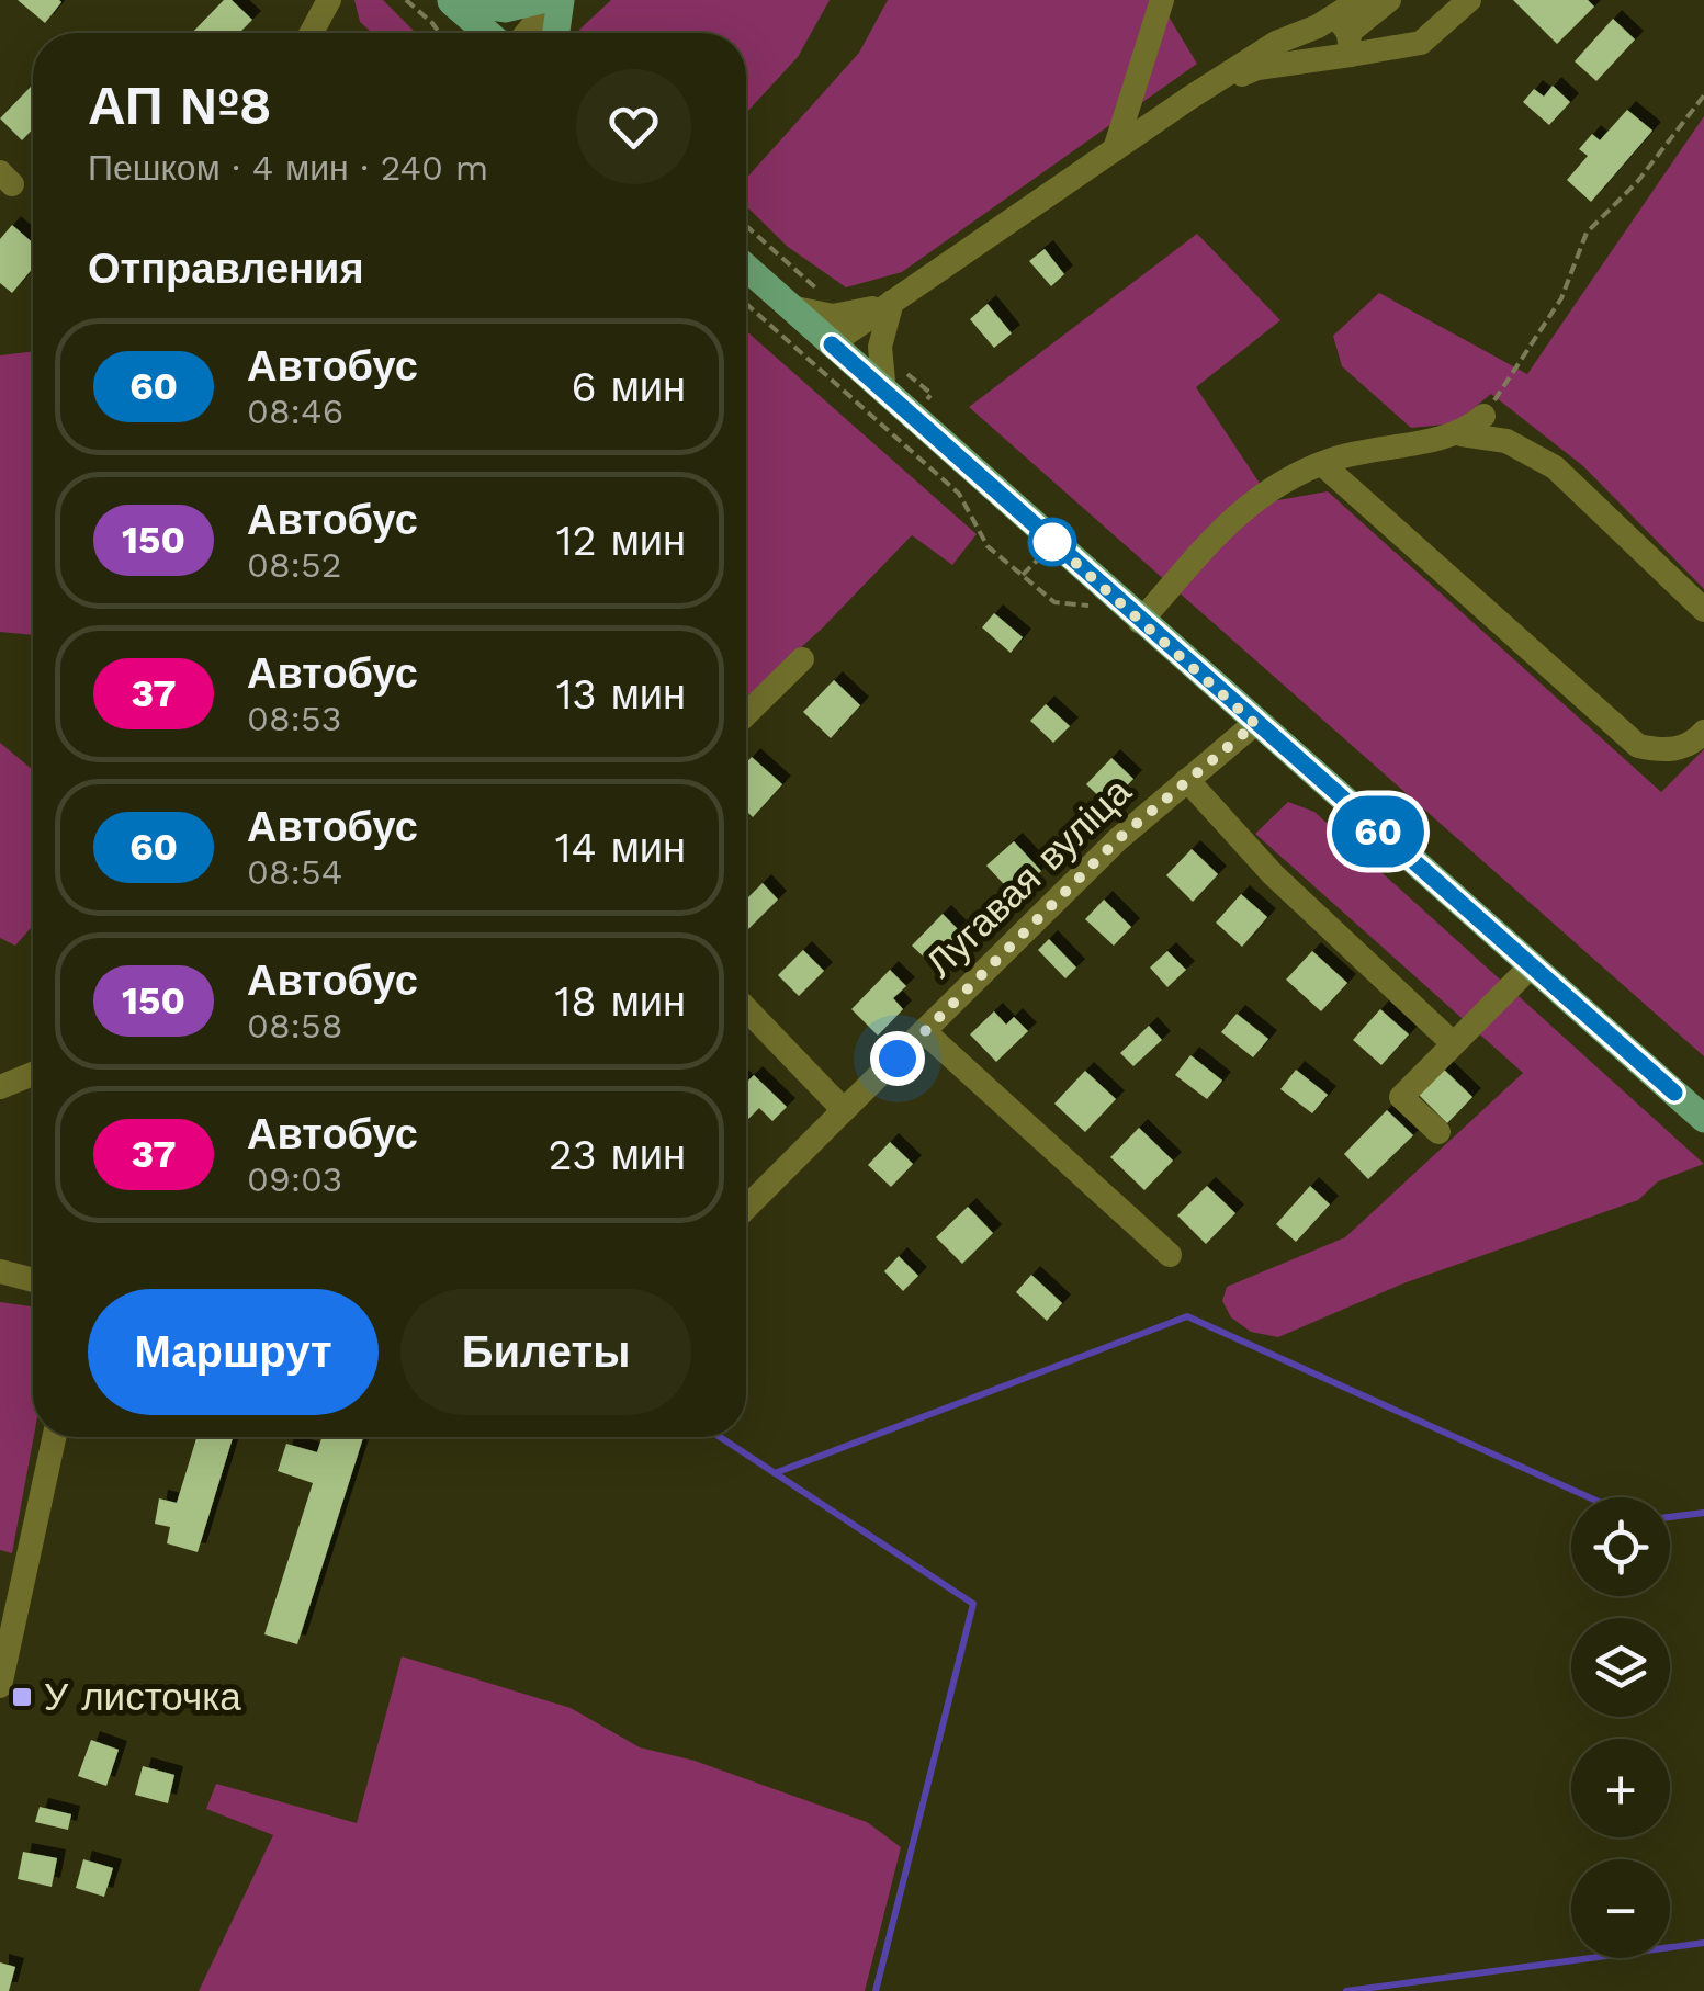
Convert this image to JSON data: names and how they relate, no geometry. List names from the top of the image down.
{
  "streets": {
    "street": ["Лугавая вуліца"]
  },
  "places": {
    "transit": ["У листочка"]
  },
  "lines": ["bus line 60"],
  "page": {
    "on_map": "60",
    "heading": [
      ["АП №8", "Пешком · 4 мин · 240 m"],
      "Отправления"
    ],
    "list": [
      {
        "mark": "60",
        "name": "Автобус",
        "note": "08:46",
        "value": "6 мин"
      },
      {
        "mark": "150",
        "name": "Автобус",
        "note": "08:52",
        "value": "12 мин"
      },
      {
        "mark": "37",
        "name": "Автобус",
        "note": "08:53",
        "value": "13 мин"
      },
      {
        "mark": "60",
        "name": "Автобус",
        "note": "08:54",
        "value": "14 мин"
      },
      {
        "mark": "150",
        "name": "Автобус",
        "note": "08:58",
        "value": "18 мин"
      },
      {
        "mark": "37",
        "name": "Автобус",
        "note": "09:03",
        "value": "23 мин"
      }
    ],
    "buttons": ["Маршрут", "Билеты"],
    "map_buttons": ["+", "−"]
  }
}
